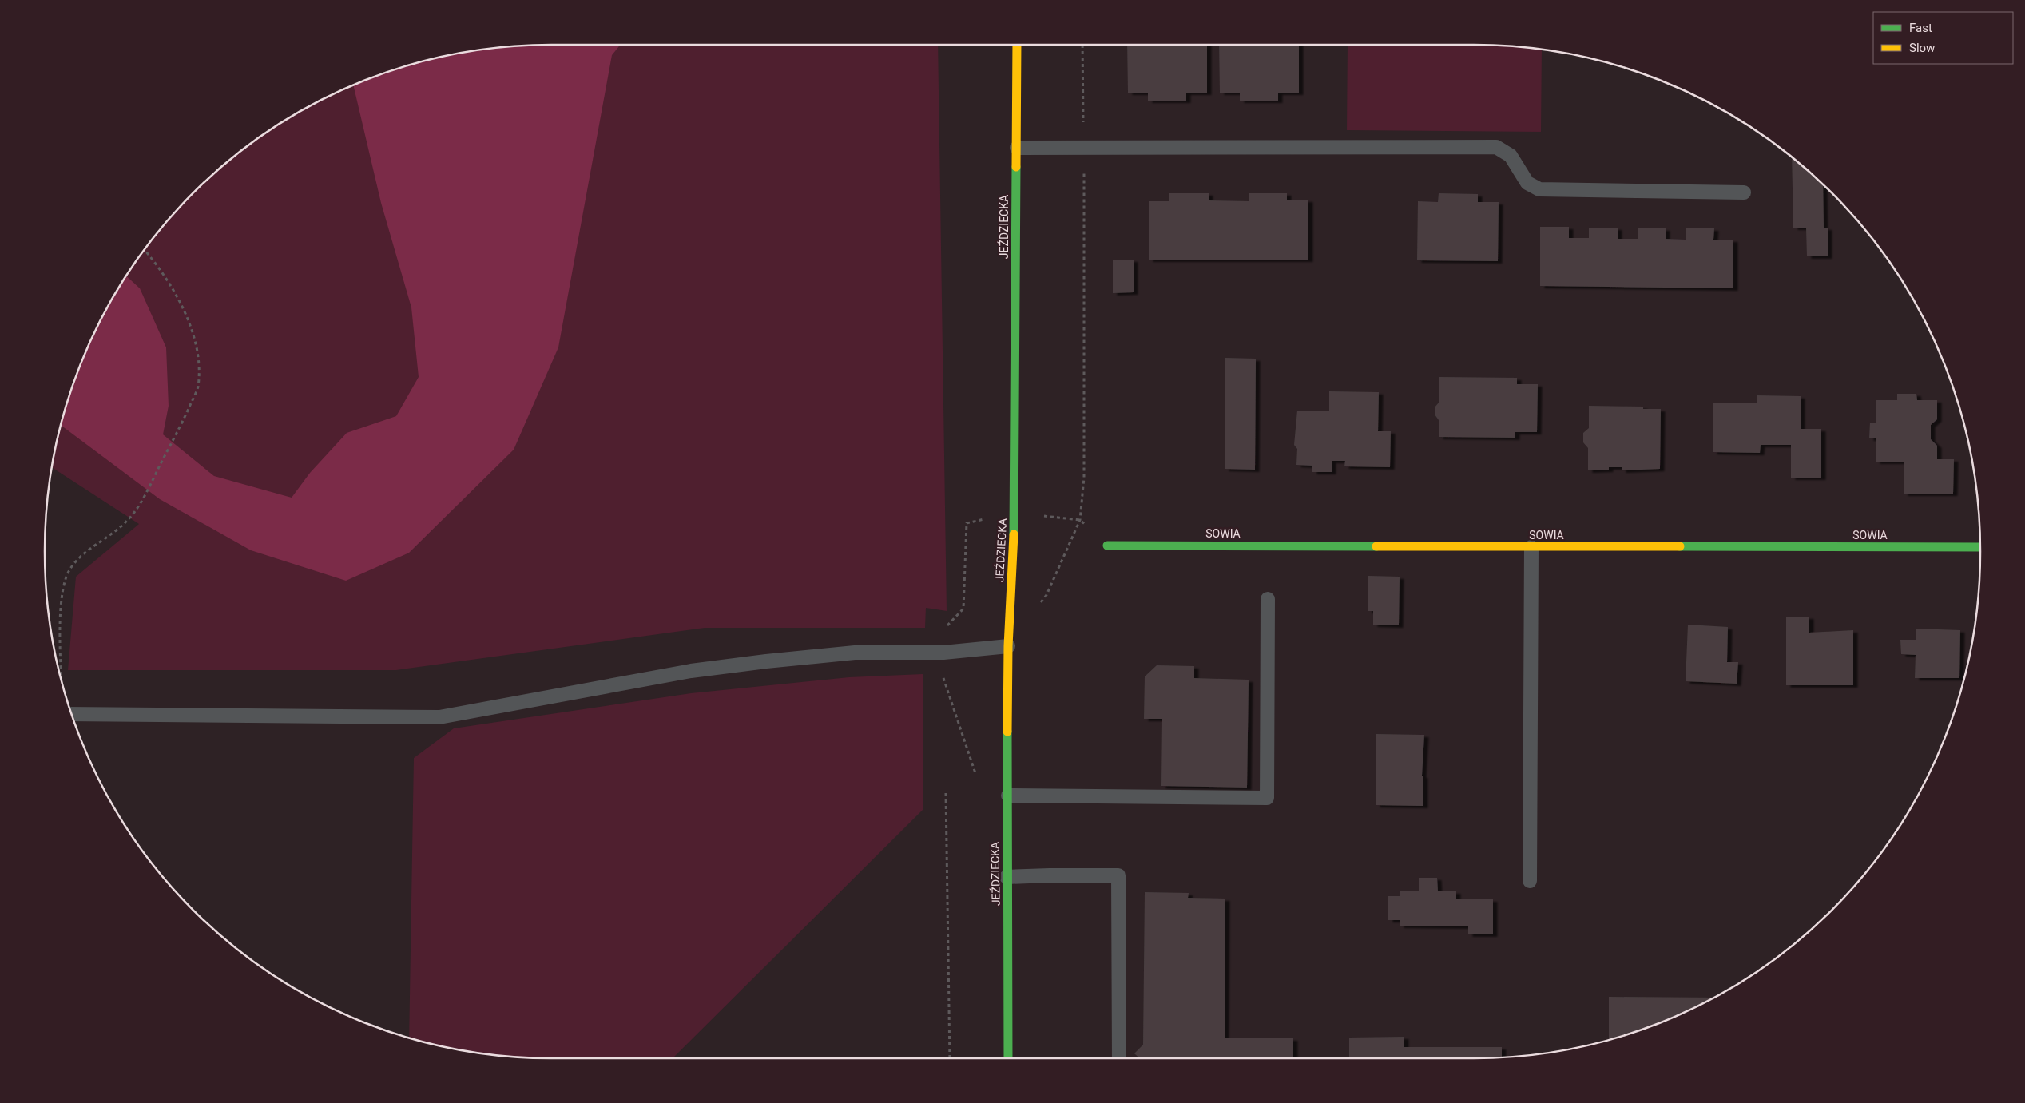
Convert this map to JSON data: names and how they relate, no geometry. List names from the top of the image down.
{
  "streets": {
    "street": ["JEŹDZIECKA", "SOWIA"]
  },
  "legend": ["Fast", "Slow"]
}
